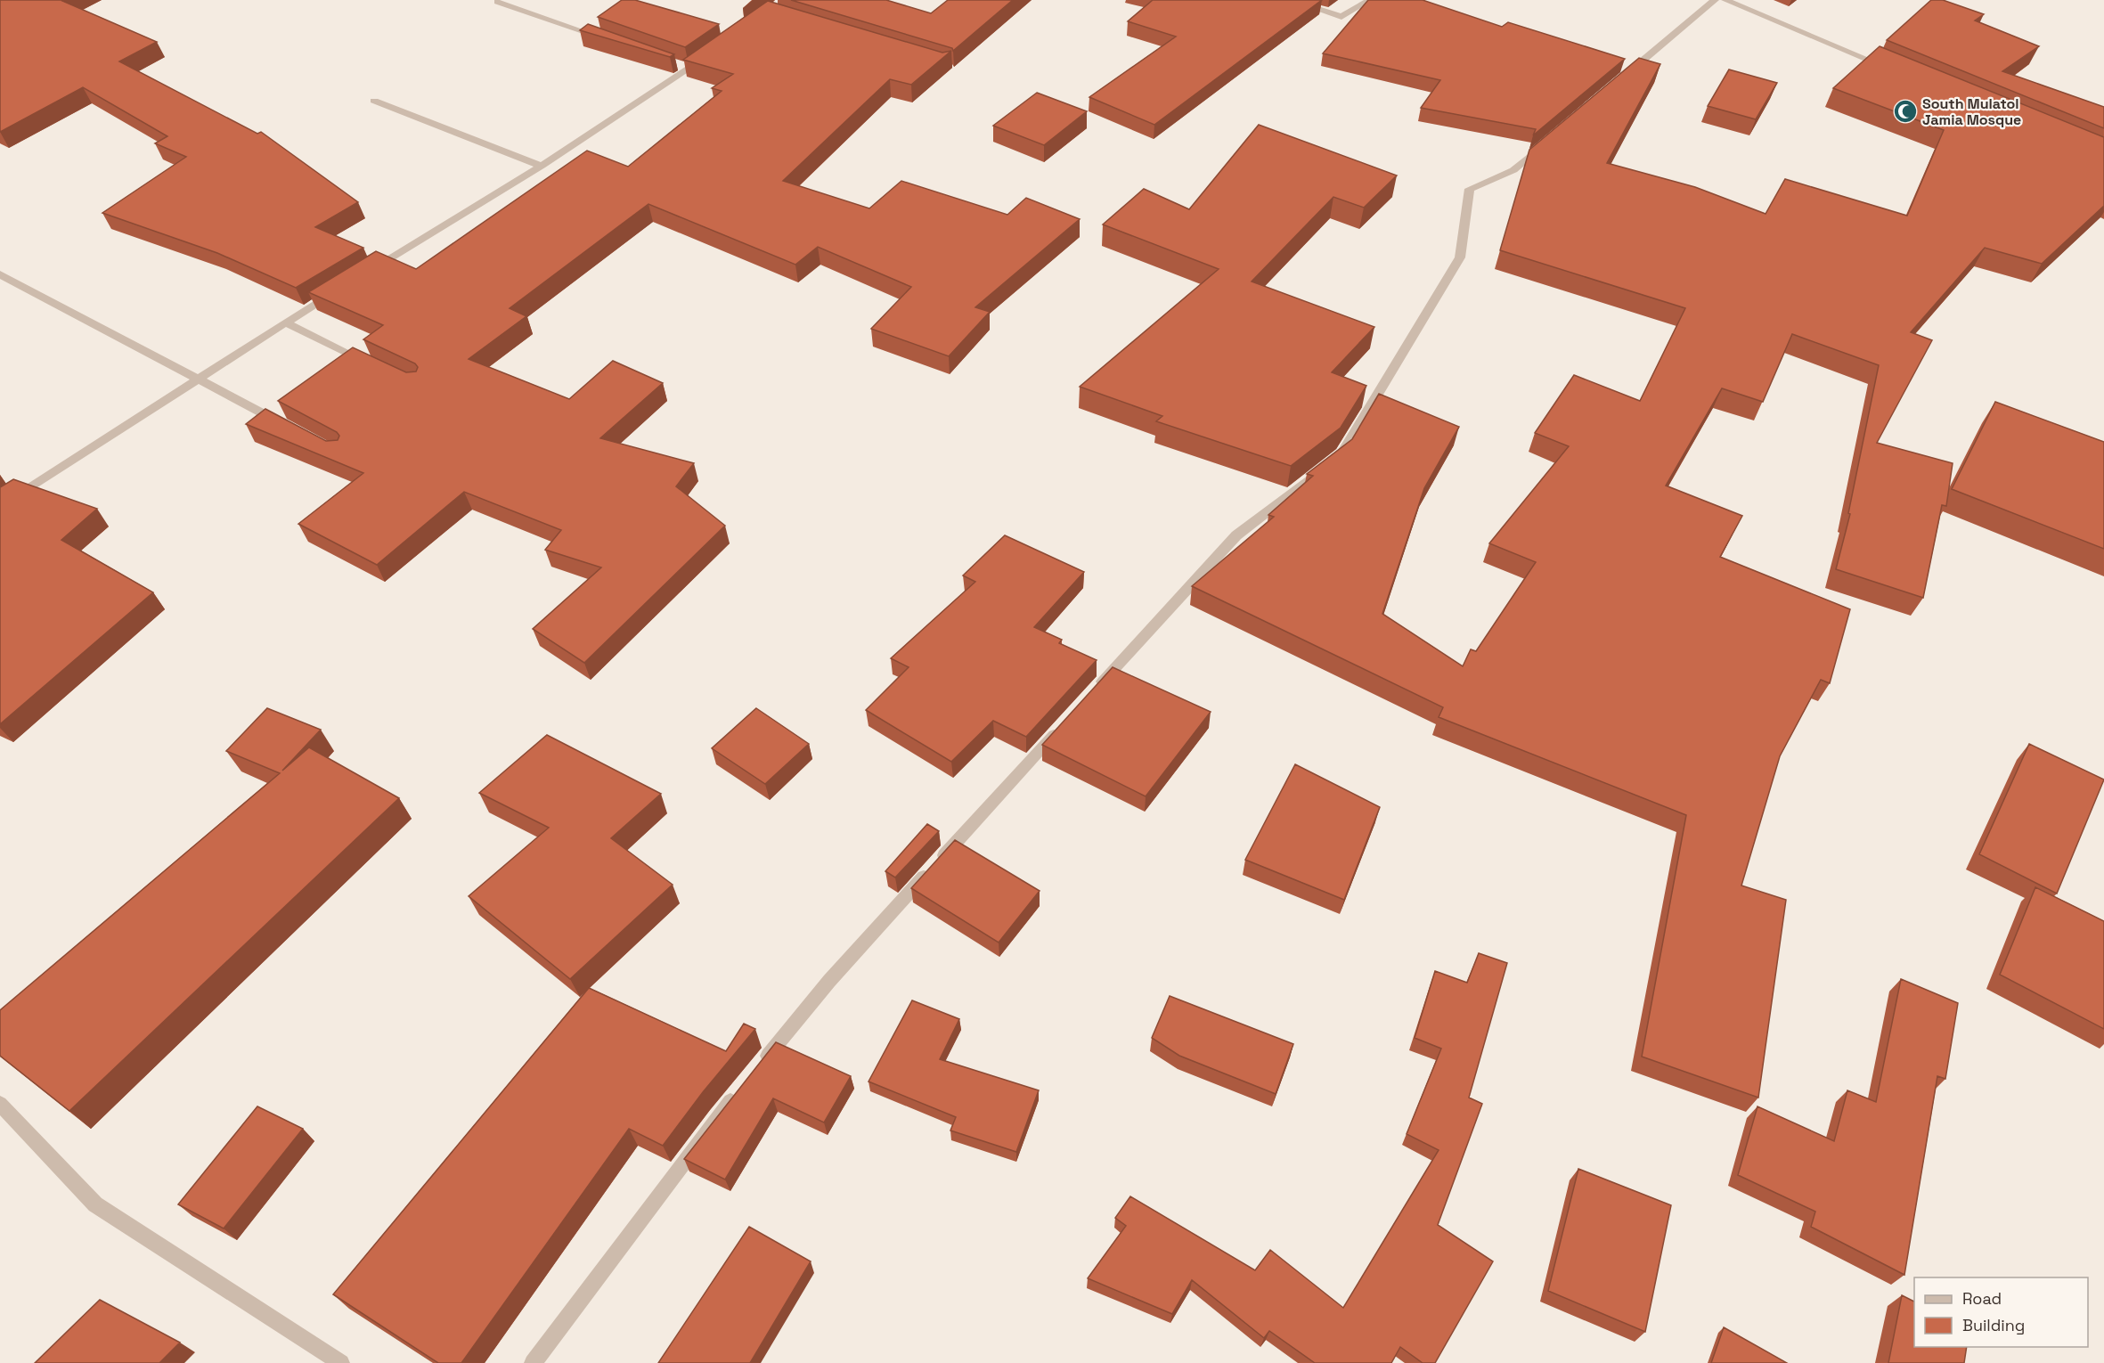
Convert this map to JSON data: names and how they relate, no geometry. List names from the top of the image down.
{
  "places": {
    "mosque": ["South Mulatol Jamia Mosque"]
  },
  "legend": ["Road", "Building"]
}
